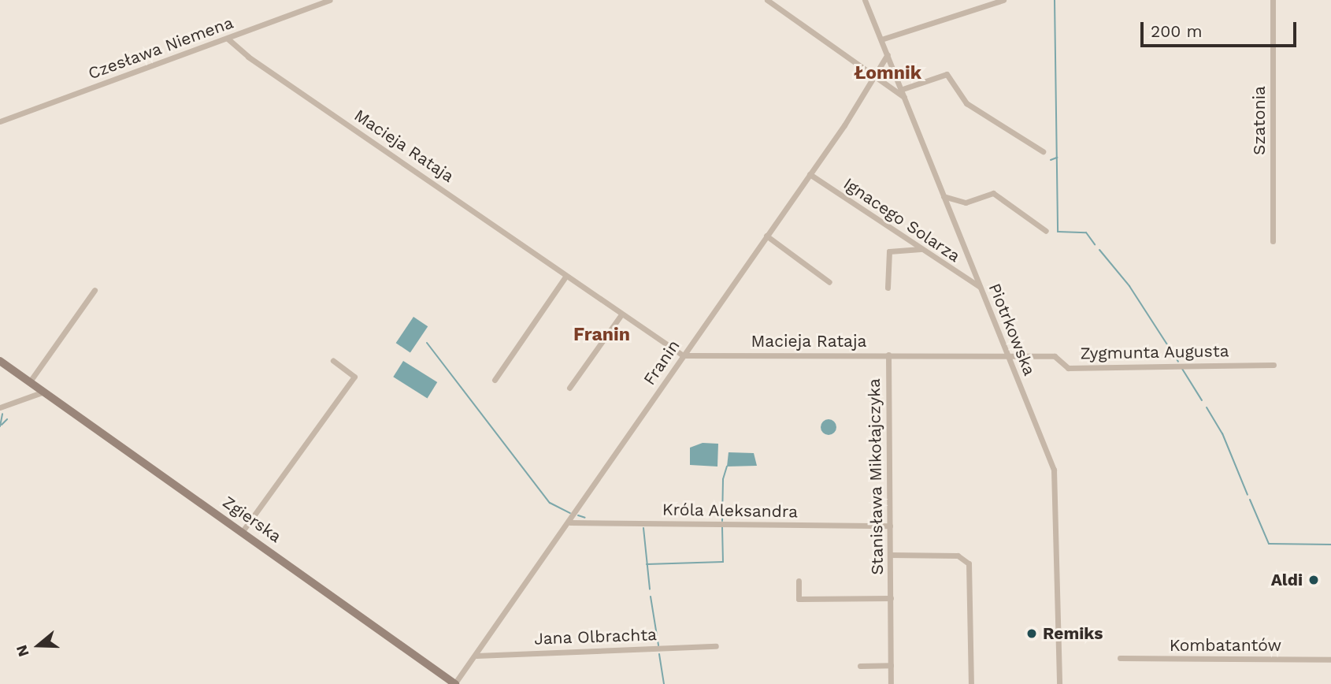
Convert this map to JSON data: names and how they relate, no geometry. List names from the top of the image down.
{
  "streets": {
    "main road": ["Zgierska"],
    "street": [
      "Czesława Niemena",
      "Szatonia",
      "Macieja Rataja",
      "Ignacego Solarza",
      "Piotrkowska",
      "Zygmunta Augusta",
      "Franin",
      "Stanisława Mikołajczyka",
      "Króla Aleksandra",
      "Jana Olbrachta",
      "Kombatantów"
    ]
  },
  "crossings": [
    ["Czesława Niemena", "Macieja Rataja"],
    ["Macieja Rataja", "Piotrkowska"],
    ["Macieja Rataja", "Zygmunta Augusta"],
    ["Macieja Rataja", "Franin"],
    ["Macieja Rataja", "Stanisława Mikołajczyka"],
    ["Ignacego Solarza", "Piotrkowska"],
    ["Ignacego Solarza", "Franin"],
    ["Piotrkowska", "Zygmunta Augusta"],
    ["Piotrkowska", "Franin"],
    ["Franin", "Króla Aleksandra"],
    ["Franin", "Zgierska"],
    ["Franin", "Jana Olbrachta"],
    ["Stanisława Mikołajczyka", "Króla Aleksandra"]
  ],
  "districts": ["Łomnik", "Franin"],
  "places": ["Aldi", "Remiks"],
  "scale_bar": "200 m",
  "north": "left"
}
